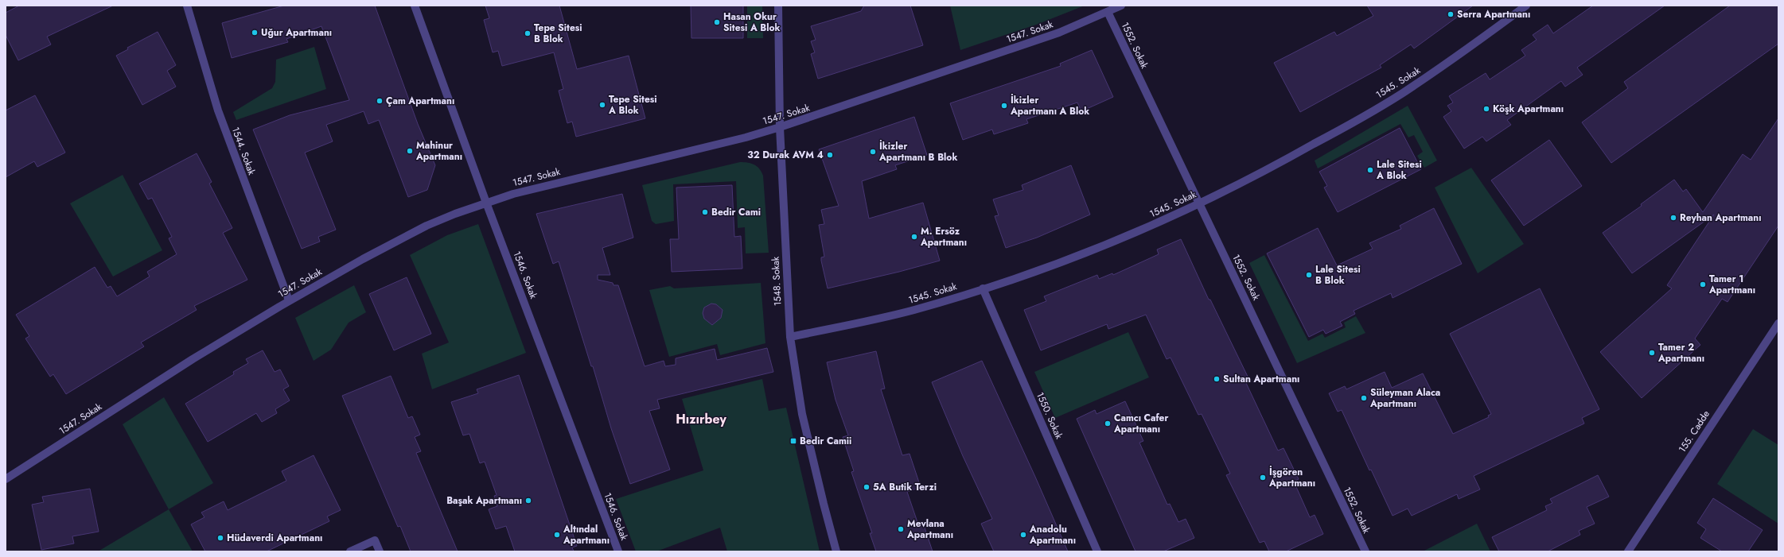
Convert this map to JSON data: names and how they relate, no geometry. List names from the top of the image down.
{
  "streets": {
    "street": [
      "1547. Sokak",
      "1552. Sokak",
      "1545. Sokak",
      "1544. Sokak",
      "1546. Sokak",
      "1548. Sokak",
      "1550. Sokak",
      "155. Cadde"
    ]
  },
  "crossings": [
    ["1547. Sokak", "1552. Sokak"],
    ["1547. Sokak", "1544. Sokak"],
    ["1547. Sokak", "1546. Sokak"],
    ["1547. Sokak", "1548. Sokak"],
    ["1552. Sokak", "1545. Sokak"],
    ["1545. Sokak", "1548. Sokak"],
    ["1545. Sokak", "1550. Sokak"]
  ],
  "districts": ["Hızırbey"],
  "places": {
    "other": [
      "Serra Apartmanı",
      "Hasan Okur Sitesi A Blok",
      "Uğur Apartmanı",
      "Tepe Sitesi B Blok",
      "Çam Apartmanı",
      "Tepe Sitesi A Blok",
      "İkizler Apartmanı A Blok",
      "Köşk Apartmanı",
      "Mahinur Apartmanı",
      "İkizler Apartmanı B Blok",
      "32 Durak AVM 4",
      "Lale Sitesi A Blok",
      "Bedir Cami",
      "Reyhan Apartmanı",
      "M. Ersöz Apartmanı",
      "Lale Sitesi B Blok",
      "Tamer 1 Apartmanı",
      "Tamer 2 Apartmanı",
      "Sultan Apartmanı",
      "Süleyman Alaca Apartmanı",
      "Camcı Cafer Apartmanı",
      "İşgören Apartmanı",
      "5A Butik Terzi",
      "Başak Apartmanı",
      "Mevlana Apartmanı",
      "Altındal Apartmanı",
      "Anadolu Apartmanı",
      "Hüdaverdi Apartmanı"
    ],
    "transit": ["Bedir Camii"]
  }
}
